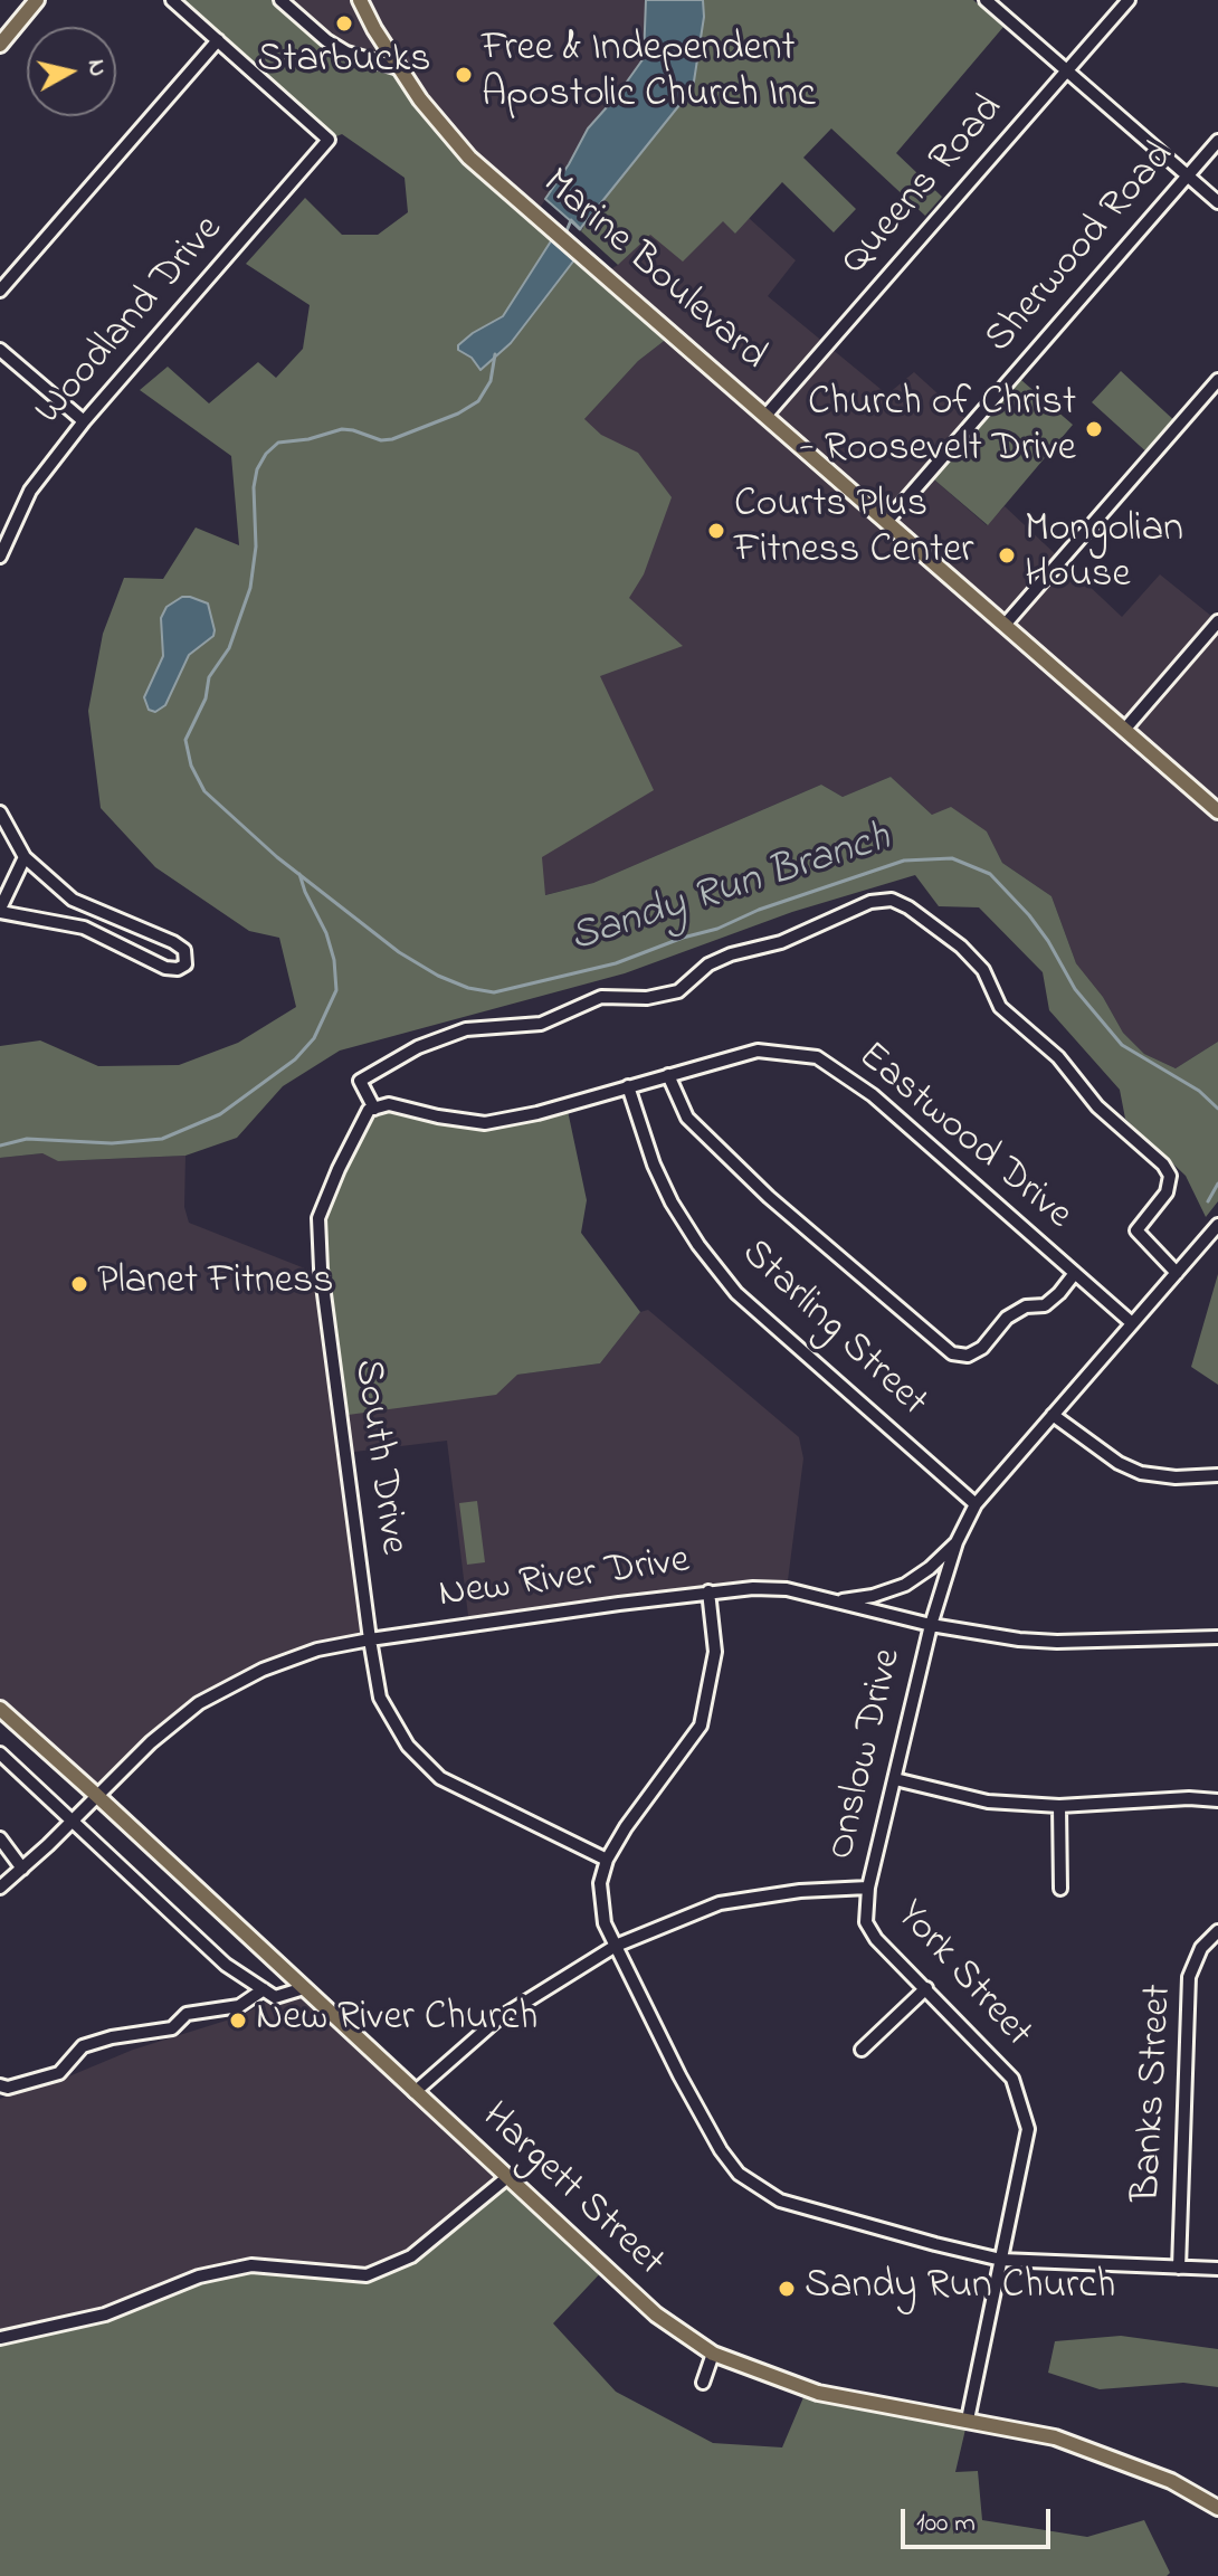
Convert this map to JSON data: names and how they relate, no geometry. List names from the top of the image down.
{
  "streets": {
    "main road": ["Marine Boulevard", "Hargett Street"],
    "street": [
      "Queens Road",
      "Sherwood Road",
      "Woodland Drive",
      "Eastwood Drive",
      "Starling Street",
      "South Drive",
      "New River Drive",
      "Onslow Drive",
      "York Street",
      "Banks Street"
    ]
  },
  "crossings": [
    ["Queens Road", "Marine Boulevard"],
    ["Sherwood Road", "Marine Boulevard"],
    ["Eastwood Drive", "Starling Street"],
    ["Eastwood Drive", "South Drive"],
    ["Eastwood Drive", "Onslow Drive"],
    ["Starling Street", "Onslow Drive"],
    ["South Drive", "New River Drive"],
    ["New River Drive", "Onslow Drive"],
    ["New River Drive", "Hargett Street"],
    ["Onslow Drive", "York Street"],
    ["Onslow Drive", "Hargett Street"],
    ["York Street", "Hargett Street"]
  ],
  "water": ["Sandy Run Branch"],
  "places": [
    "Starbucks",
    "Free & Independent Apostolic Church Inc",
    "Church of Christ - Roosevelt Drive",
    "Courts Plus Fitness Center",
    "Mongolian House",
    "Planet Fitness",
    "New River Church",
    "Sandy Run Church"
  ],
  "scale_bar": "100 m",
  "north": "right"
}
